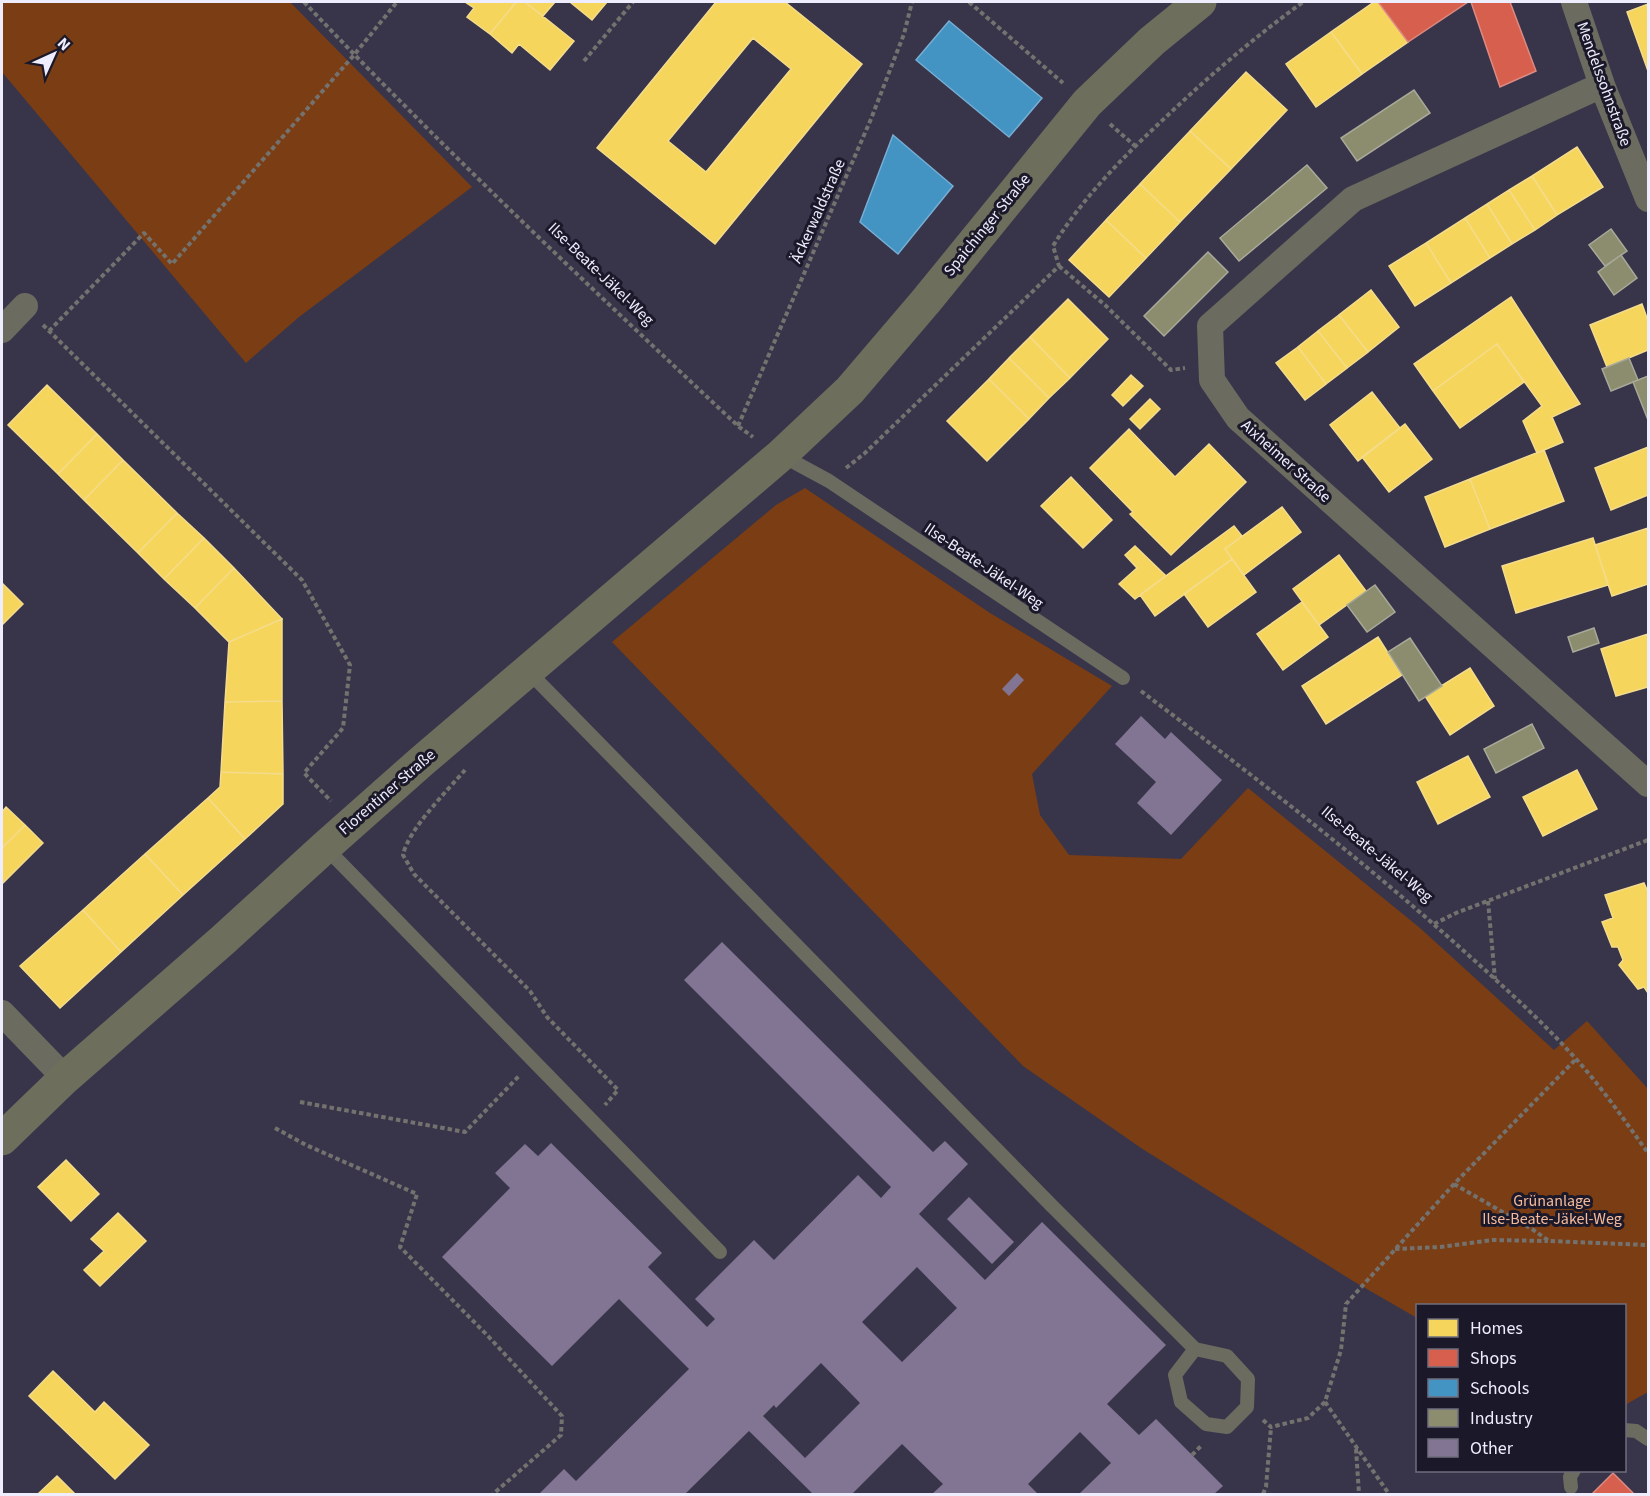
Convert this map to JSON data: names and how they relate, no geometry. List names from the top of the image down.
{
  "streets": {
    "street": [
      "Mendelssohnstraße",
      "Spaichinger Straße",
      "Aixheimer Straße",
      "Florentiner Straße"
    ],
    "lane": ["Ilse-Beate-Jäkel-Weg"],
    "path": ["Äckerwaldstraße"]
  },
  "crossings": [
    ["Mendelssohnstraße", "Aixheimer Straße"],
    ["Äckerwaldstraße", "Ilse-Beate-Jäkel-Weg"],
    ["Spaichinger Straße", "Ilse-Beate-Jäkel-Weg"],
    ["Spaichinger Straße", "Florentiner Straße"],
    ["Ilse-Beate-Jäkel-Weg", "Florentiner Straße"]
  ],
  "parks": ["Grünanlage Ilse-Beate-Jäkel-Weg"],
  "legend": [
    "Homes",
    "Shops",
    "Schools",
    "Industry",
    "Other"
  ],
  "north": "top right"
}
